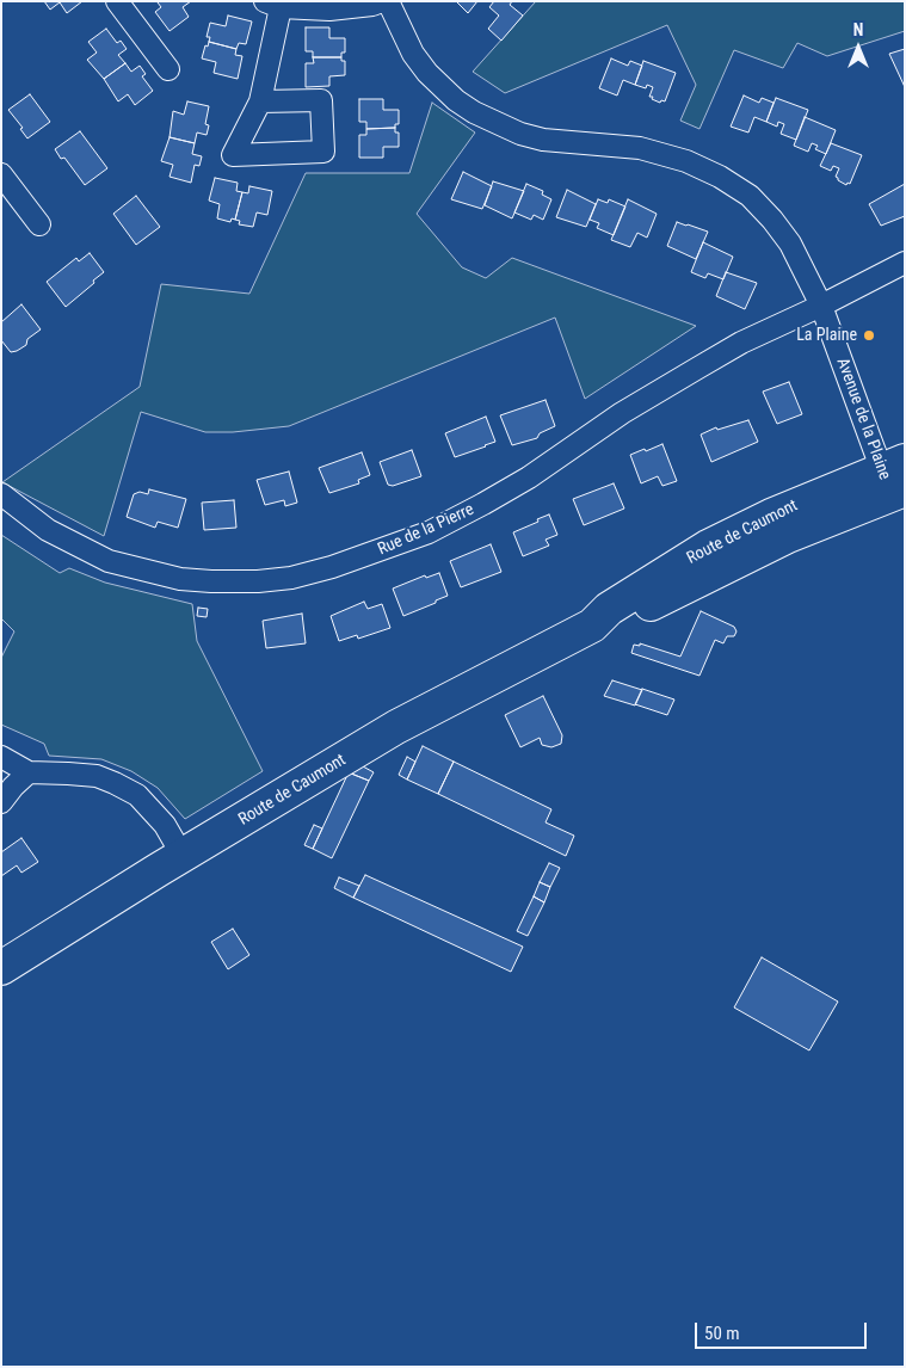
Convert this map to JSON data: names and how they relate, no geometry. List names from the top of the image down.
{
  "streets": {
    "main road": ["Route de Caumont"],
    "street": ["Avenue de la Plaine", "Rue de la Pierre"]
  },
  "crossings": [
    ["Avenue de la Plaine", "Rue de la Pierre"],
    ["Avenue de la Plaine", "Route de Caumont"]
  ],
  "places": ["La Plaine"],
  "scale_bar": "50 m",
  "north": "top"
}
